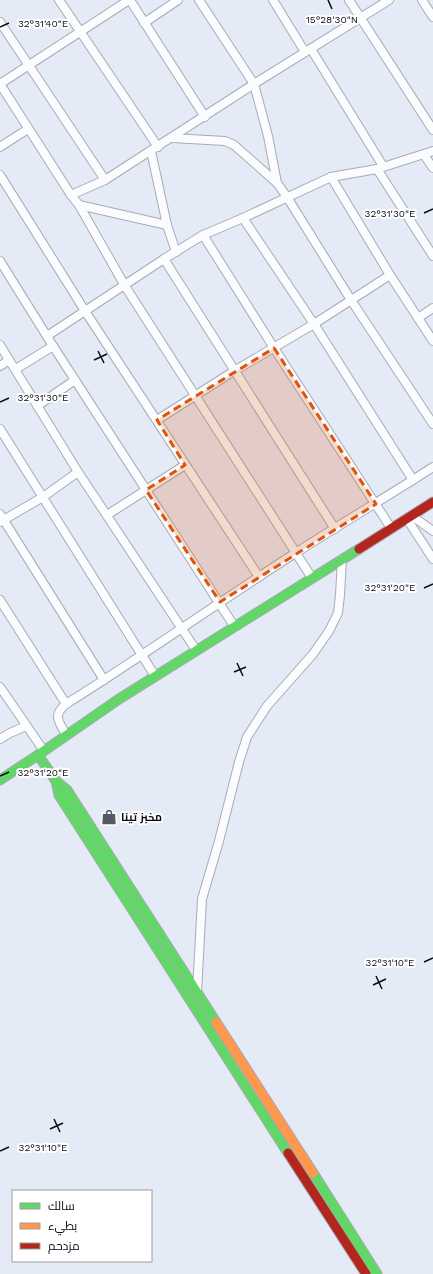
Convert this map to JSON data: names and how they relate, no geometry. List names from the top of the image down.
{
  "places": {
    "shop": ["مخبز تينا"]
  },
  "legend": ["سالك", "بطيء", "مزدحم"],
  "coordinates": [
    "15°28'30\"N",
    "32°31'40\"E",
    "32°31'30\"E",
    "32°31'20\"E",
    "32°31'10\"E"
  ]
}
